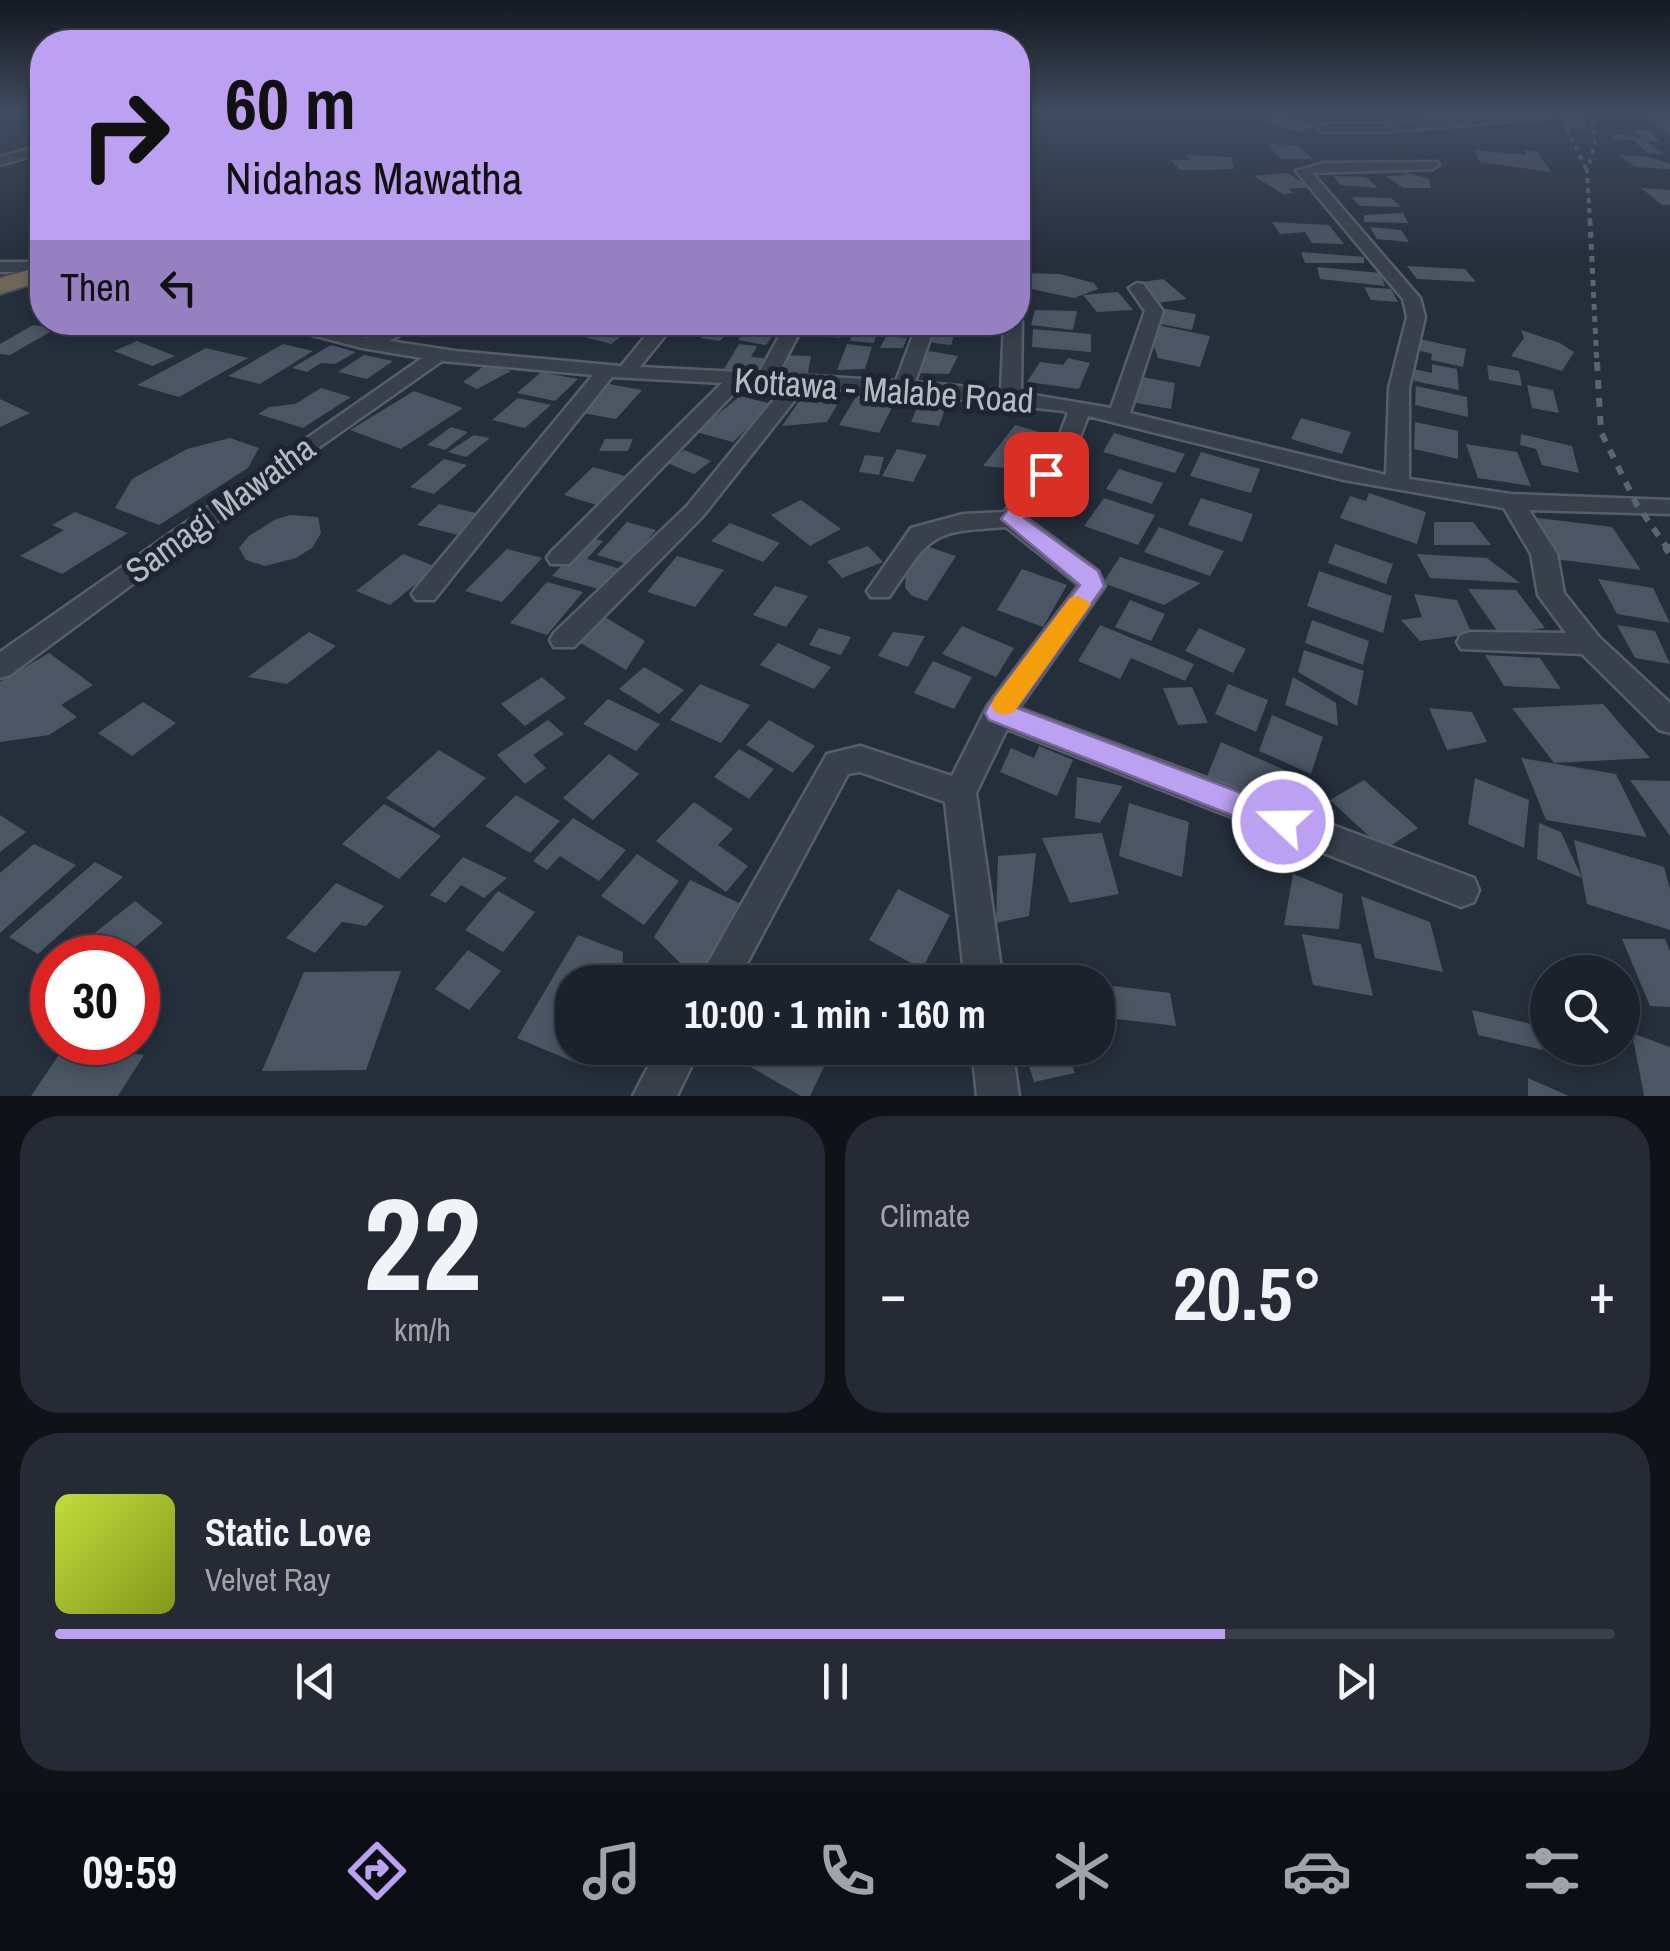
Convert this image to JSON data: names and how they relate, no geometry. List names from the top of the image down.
{
  "streets": {
    "street": ["Kottawa - Malabe Road", "Samagi Mawatha"]
  },
  "crossings": [
    ["Kottawa - Malabe Road", "Samagi Mawatha"]
  ],
  "page": {
    "turn": ["60 m", "Nidahas Mawatha"],
    "then": "Then",
    "limit": "30",
    "trip": "10:00 · 1 min · 160 m",
    "tile": [
      ["22", "km/h"],
      "Climate"
    ],
    "heat": ["−", "20.5°", "+"],
    "song": ["Static Love", "Velvet Ray"],
    "tabs": "09:59"
  }
}
